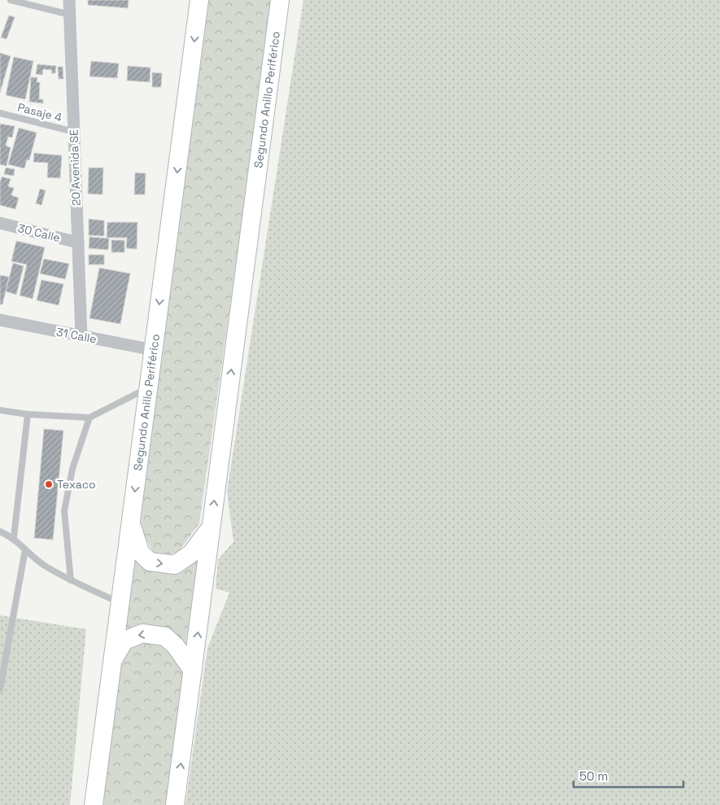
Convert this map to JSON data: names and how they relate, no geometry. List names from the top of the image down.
{
  "streets": {
    "main road": ["Segundo Anillo Periférico"],
    "street": ["20 Avenida SE", "30 Calle", "31 Calle"],
    "lane": ["Pasaje 4"]
  },
  "crossings": [
    ["Segundo Anillo Periférico", "31 Calle"],
    ["Pasaje 4", "20 Avenida SE"],
    ["20 Avenida SE", "30 Calle"],
    ["20 Avenida SE", "31 Calle"]
  ],
  "places": ["Texaco"],
  "scale_bar": "50 m"
}
